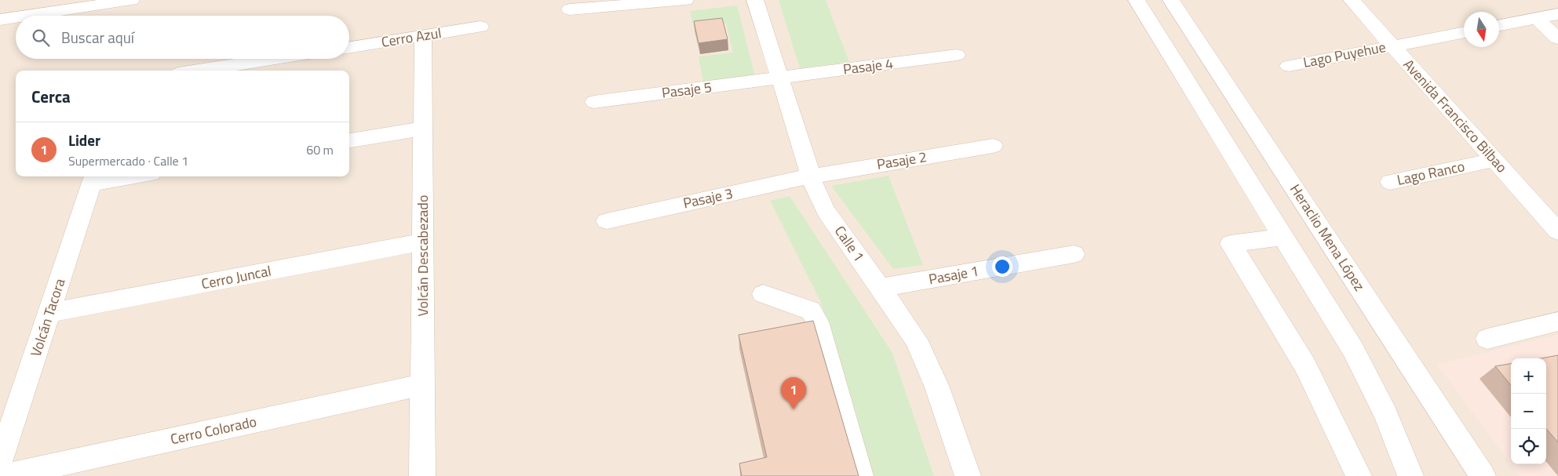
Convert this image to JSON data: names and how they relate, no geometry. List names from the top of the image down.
{
  "streets": {
    "street": [
      "Cerro Azul",
      "Lago Puyehue",
      "Pasaje 4",
      "Pasaje 5",
      "Avenida Francisco Bilbao",
      "Pasaje 2",
      "Lago Ranco",
      "Pasaje 3",
      "Heraclio Mena López",
      "Calle 1",
      "Volcán Descabezado",
      "Pasaje 1",
      "Cerro Juncal",
      "Volcán Tacora",
      "Cerro Colorado"
    ]
  },
  "crossings": [
    ["Cerro Azul", "Volcán Descabezado"],
    ["Lago Puyehue", "Avenida Francisco Bilbao"],
    ["Pasaje 4", "Pasaje 5"],
    ["Pasaje 4", "Calle 1"],
    ["Pasaje 5", "Calle 1"],
    ["Avenida Francisco Bilbao", "Lago Ranco"],
    ["Pasaje 2", "Pasaje 3"],
    ["Pasaje 2", "Calle 1"],
    ["Pasaje 3", "Calle 1"],
    ["Calle 1", "Pasaje 1"],
    ["Volcán Descabezado", "Cerro Juncal"],
    ["Volcán Descabezado", "Cerro Colorado"],
    ["Cerro Juncal", "Volcán Tacora"]
  ],
  "north": "bottom",
  "page": {
    "search": "Buscar aquí",
    "heading": "Cerca",
    "list": [
      {
        "mark": "1",
        "name": "Lider",
        "note": "Supermercado · Calle 1",
        "value": "60 m"
      }
    ],
    "map_buttons": ["+", "−"],
    "pins": "1"
  }
}
